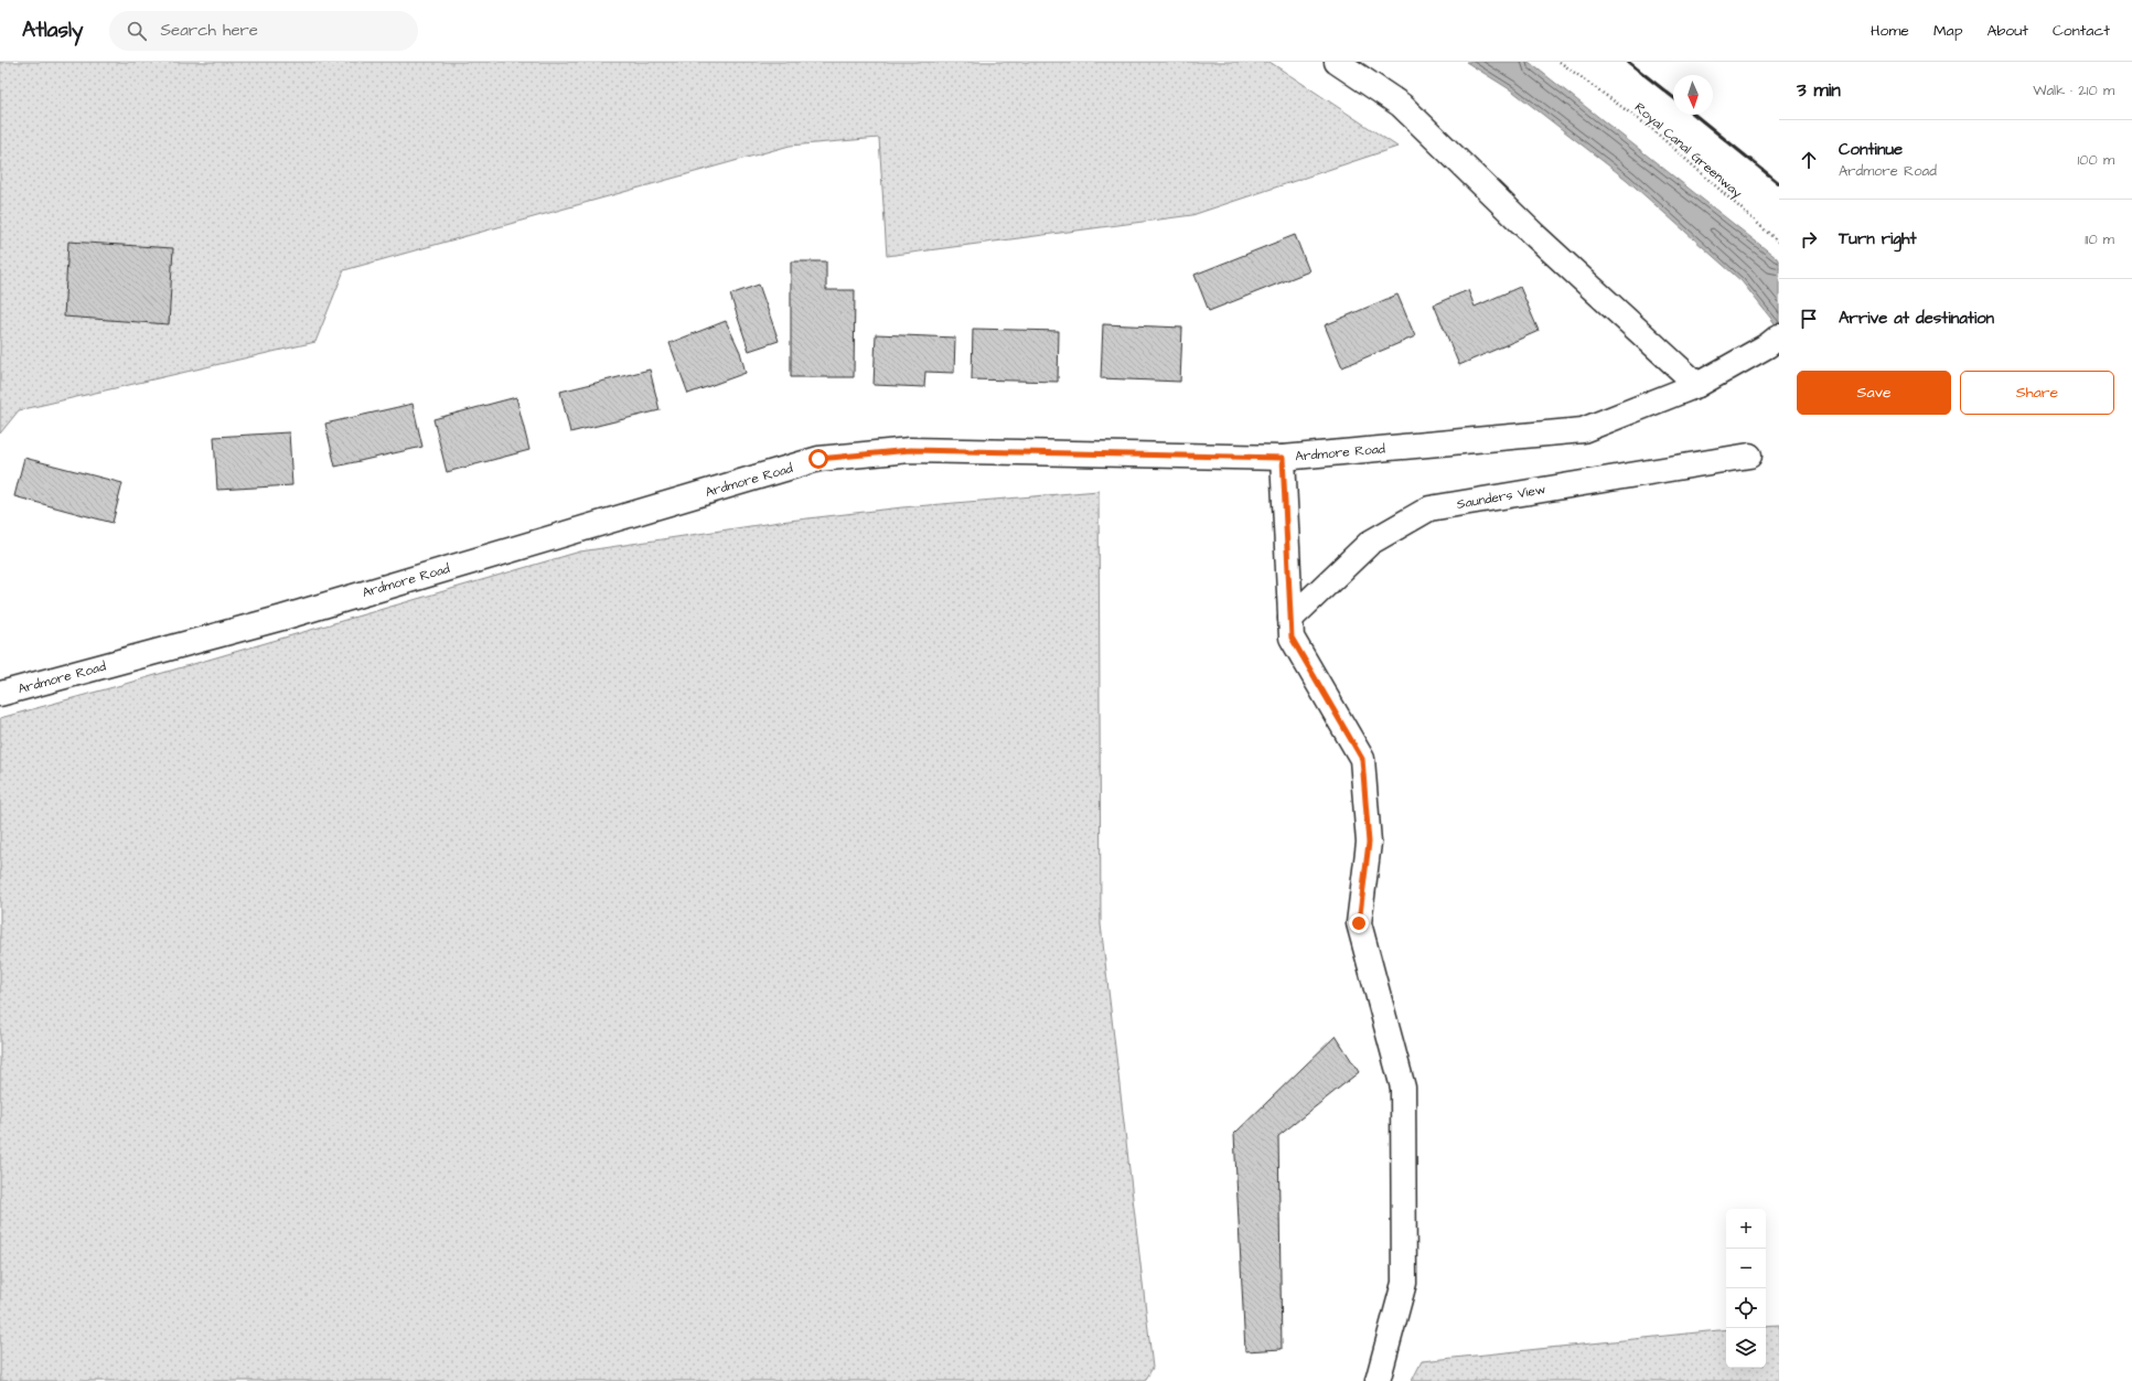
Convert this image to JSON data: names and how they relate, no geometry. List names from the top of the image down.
{
  "streets": {
    "street": ["Ardmore Road", "Saunders View"],
    "path": ["Royal Canal Greenway"]
  },
  "north": "bottom",
  "page": {
    "header": "Atlasly",
    "search": "Search here",
    "nav": [
      "Home",
      "Map",
      "About",
      "Contact"
    ],
    "heading": ["3 min", "Walk · 210 m"],
    "list": [
      ["Continue", "Ardmore Road", "100 m"],
      ["Turn right", "110 m"],
      "Arrive at destination"
    ],
    "buttons": ["Save", "Share"],
    "map_buttons": ["+", "−"]
  }
}
